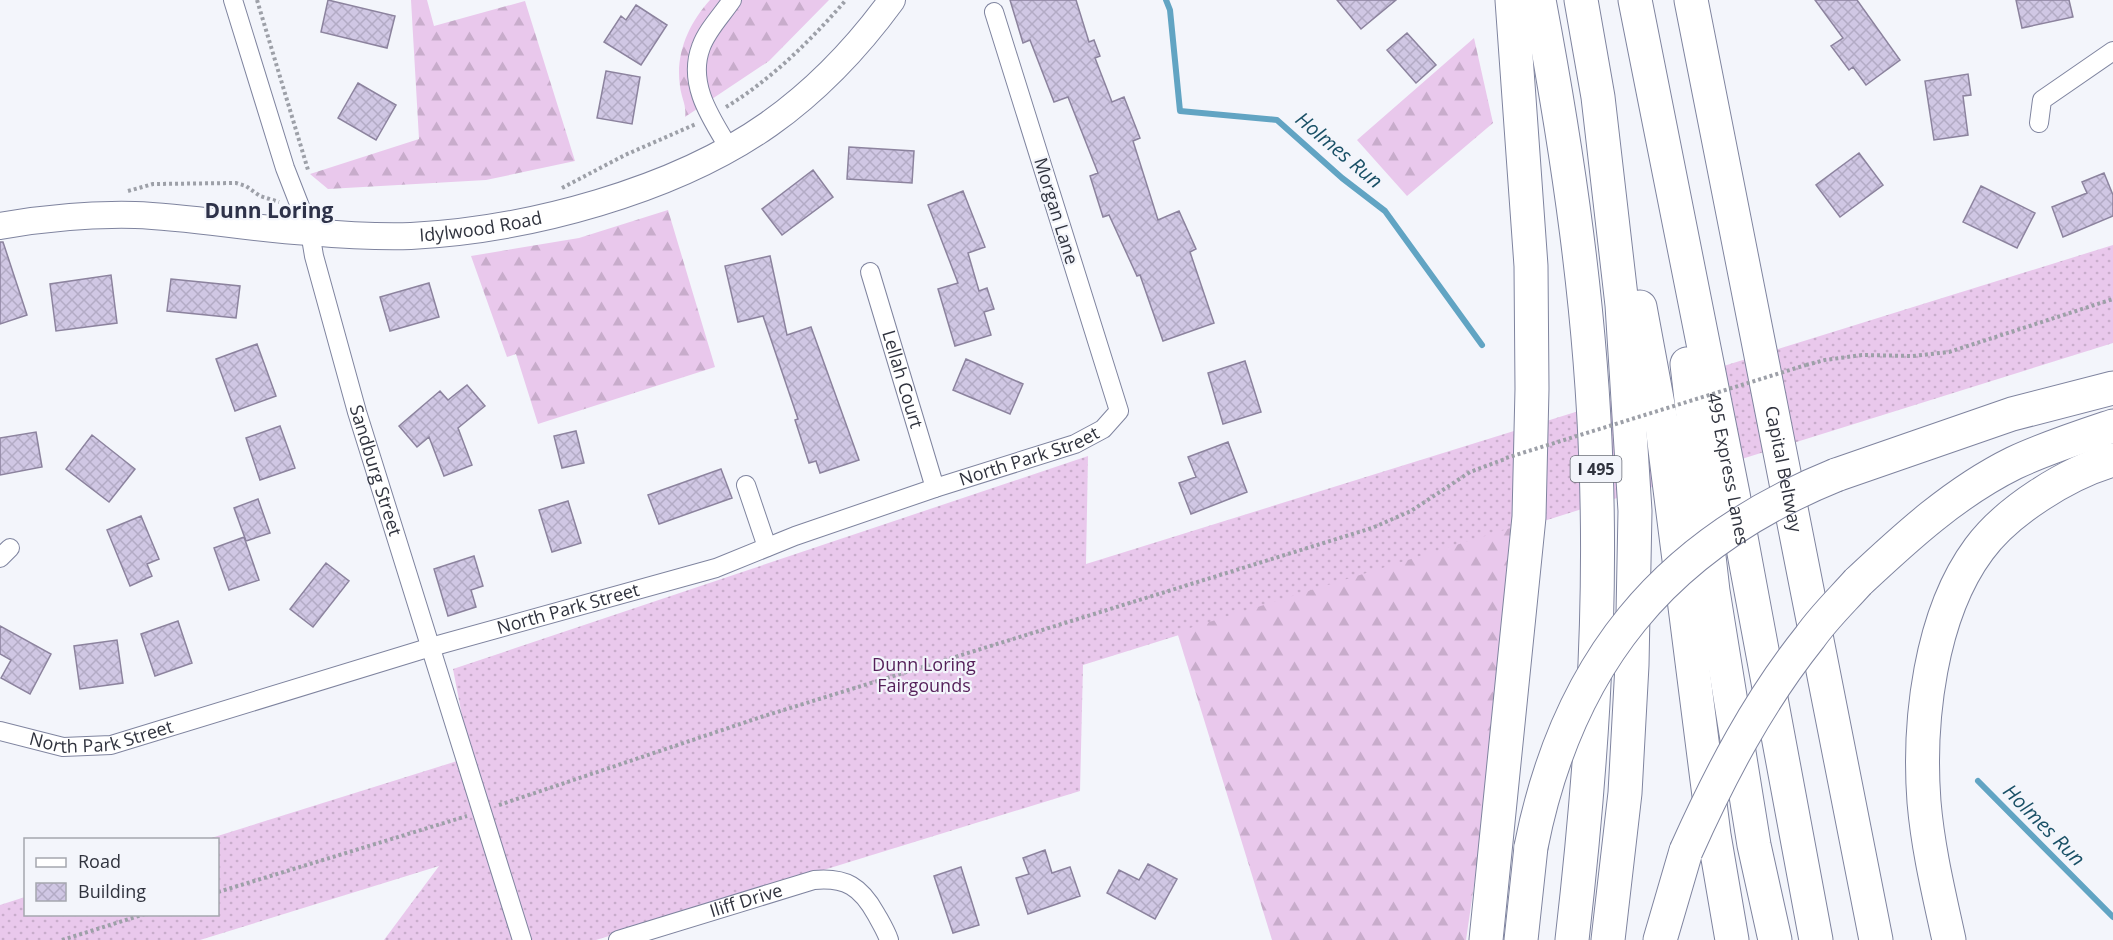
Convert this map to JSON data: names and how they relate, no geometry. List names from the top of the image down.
{
  "streets": {
    "highway": ["I 495", "495 Express Lanes", "Capital Beltway"],
    "main road": ["Idylwood Road"],
    "street": [
      "Morgan Lane",
      "Lellah Court",
      "North Park Street",
      "Sandburg Street",
      "Iliff Drive"
    ]
  },
  "crossings": [
    ["Morgan Lane", "North Park Street"],
    ["Idylwood Road", "Sandburg Street"],
    ["Lellah Court", "North Park Street"],
    ["North Park Street", "Sandburg Street"]
  ],
  "districts": ["Dunn Loring"],
  "water": ["Holmes Run"],
  "parks": ["Dunn Loring Fairgounds"],
  "legend": ["Road", "Building"]
}
